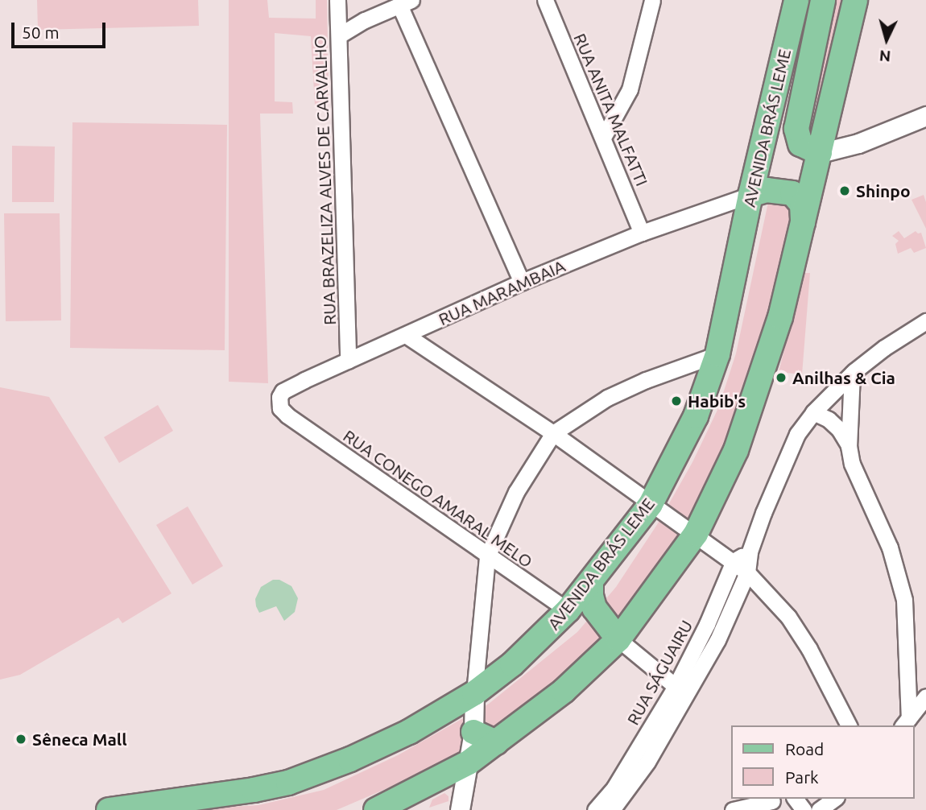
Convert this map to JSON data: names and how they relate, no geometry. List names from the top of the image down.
{
  "streets": {
    "main road": ["AVENIDA BRÁS LEME"],
    "street": [
      "RUA ANITA MALFATTI",
      "RUA BRAZELIZA ALVES DE CARVALHO",
      "RUA MARAMBAIA",
      "RUA CONEGO AMARAL MELO",
      "RUA SÁGUAIRU"
    ]
  },
  "crossings": [
    ["RUA ANITA MALFATTI", "RUA MARAMBAIA"],
    ["AVENIDA BRÁS LEME", "RUA MARAMBAIA"],
    ["AVENIDA BRÁS LEME", "RUA CONEGO AMARAL MELO"],
    ["RUA BRAZELIZA ALVES DE CARVALHO", "RUA MARAMBAIA"],
    ["RUA MARAMBAIA", "RUA CONEGO AMARAL MELO"]
  ],
  "places": [
    "Shinpo",
    "Anilhas & Cia",
    "Habib's",
    "Sêneca Mall"
  ],
  "legend": ["Road", "Park"],
  "scale_bar": "50 m",
  "north": "bottom"
}
